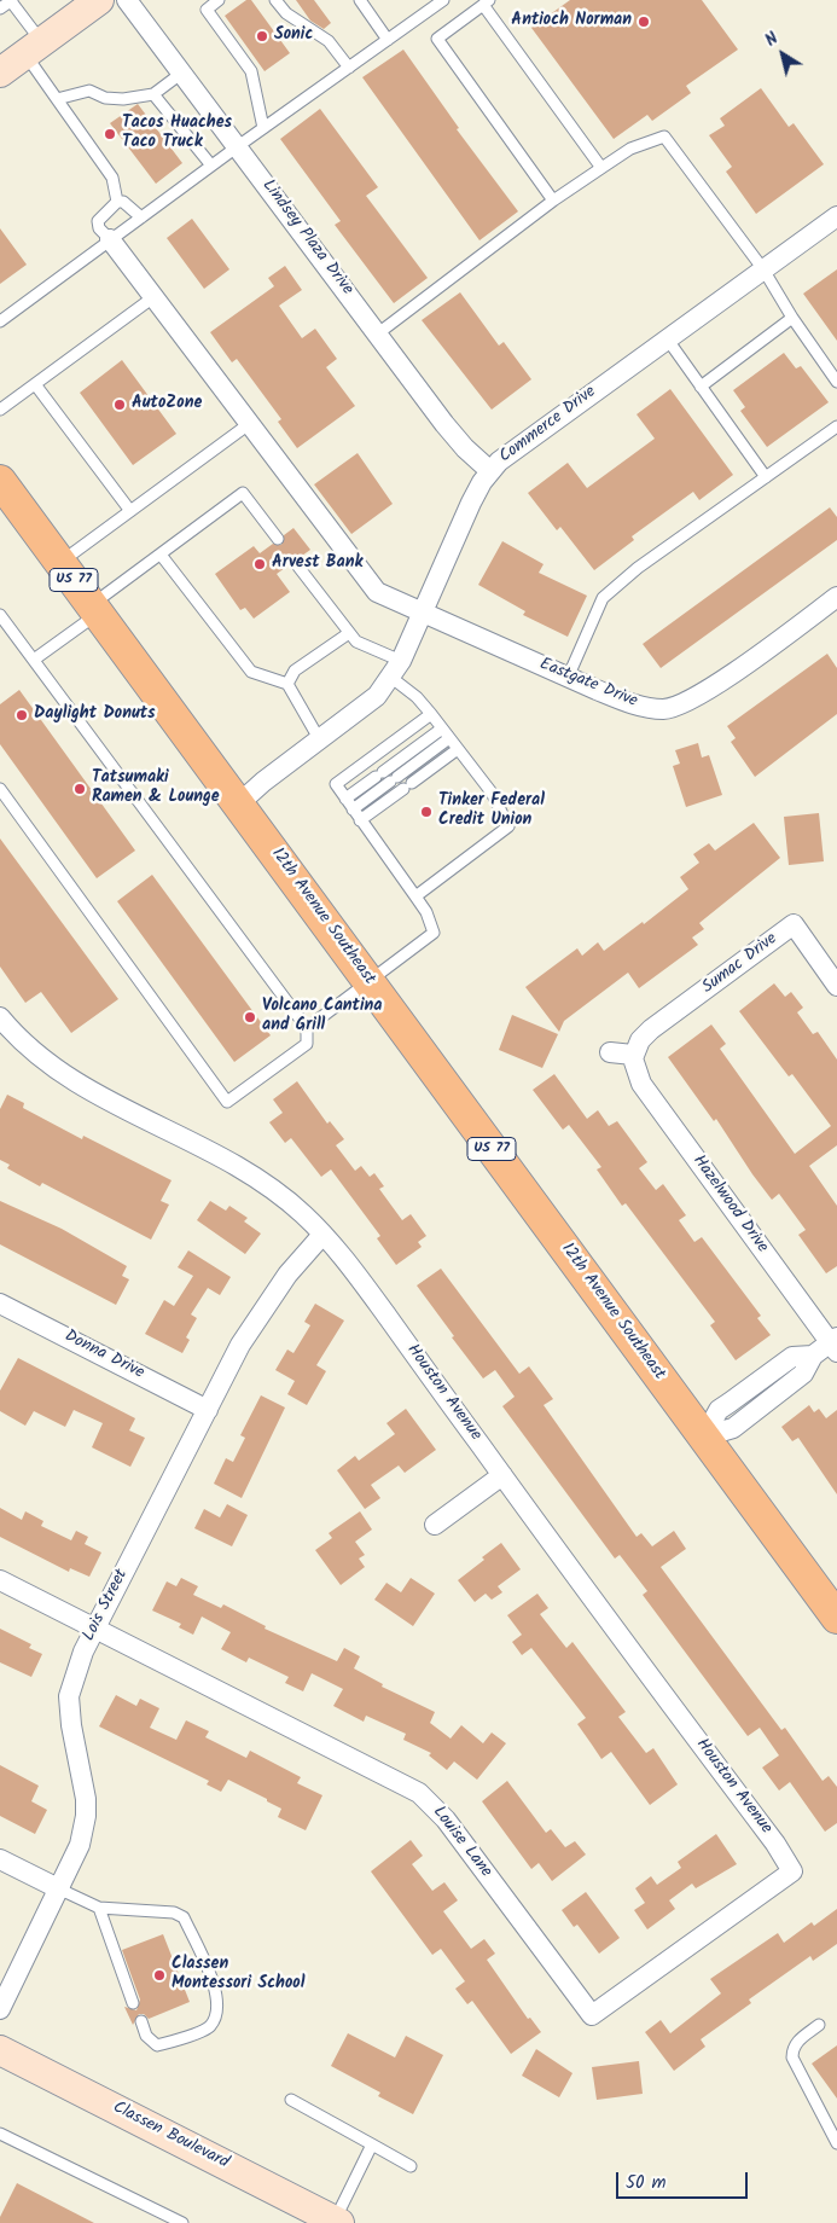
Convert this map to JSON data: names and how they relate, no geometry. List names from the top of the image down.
{
  "streets": {
    "main road": ["US 77", "12th Avenue Southeast"],
    "street": [
      "Lindsey Plaza Drive",
      "Commerce Drive",
      "Eastgate Drive",
      "Sumac Drive",
      "Hazelwood Drive",
      "Donna Drive",
      "Houston Avenue",
      "Lois Street",
      "Louise Lane",
      "Classen Boulevard"
    ]
  },
  "crossings": [
    ["Lindsey Plaza Drive", "Commerce Drive"],
    ["Commerce Drive", "Eastgate Drive"],
    ["Commerce Drive", "12th Avenue Southeast"],
    ["Sumac Drive", "Hazelwood Drive"],
    ["Donna Drive", "Lois Street"],
    ["Houston Avenue", "Lois Street"],
    ["Houston Avenue", "Louise Lane"],
    ["Lois Street", "Louise Lane"]
  ],
  "places": [
    "Antioch Norman",
    "Sonic",
    "Tacos Huaches Taco Truck",
    "AutoZone",
    "Arvest Bank",
    "Daylight Donuts",
    "Tatsumaki Ramen & Lounge",
    "Tinker Federal Credit Union",
    "Volcano Cantina and Grill",
    "Classen Montessori School"
  ],
  "scale_bar": "50 m",
  "north": "top left"
}
